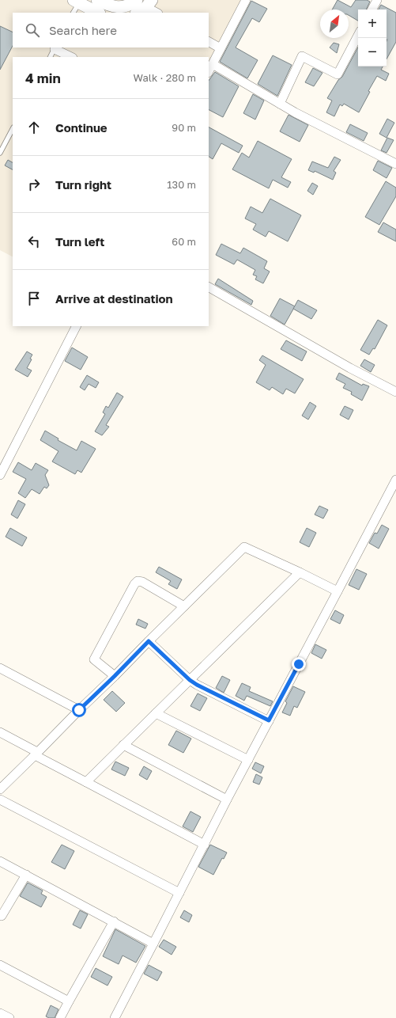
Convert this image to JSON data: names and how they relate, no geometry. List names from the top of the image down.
{
  "north": "top right",
  "page": {
    "map_buttons": ["+", "−"],
    "search": "Search here",
    "heading": ["4 min", "Walk · 280 m"],
    "list": [
      ["Continue", "90 m"],
      ["Turn right", "130 m"],
      ["Turn left", "60 m"],
      "Arrive at destination"
    ]
  }
}
